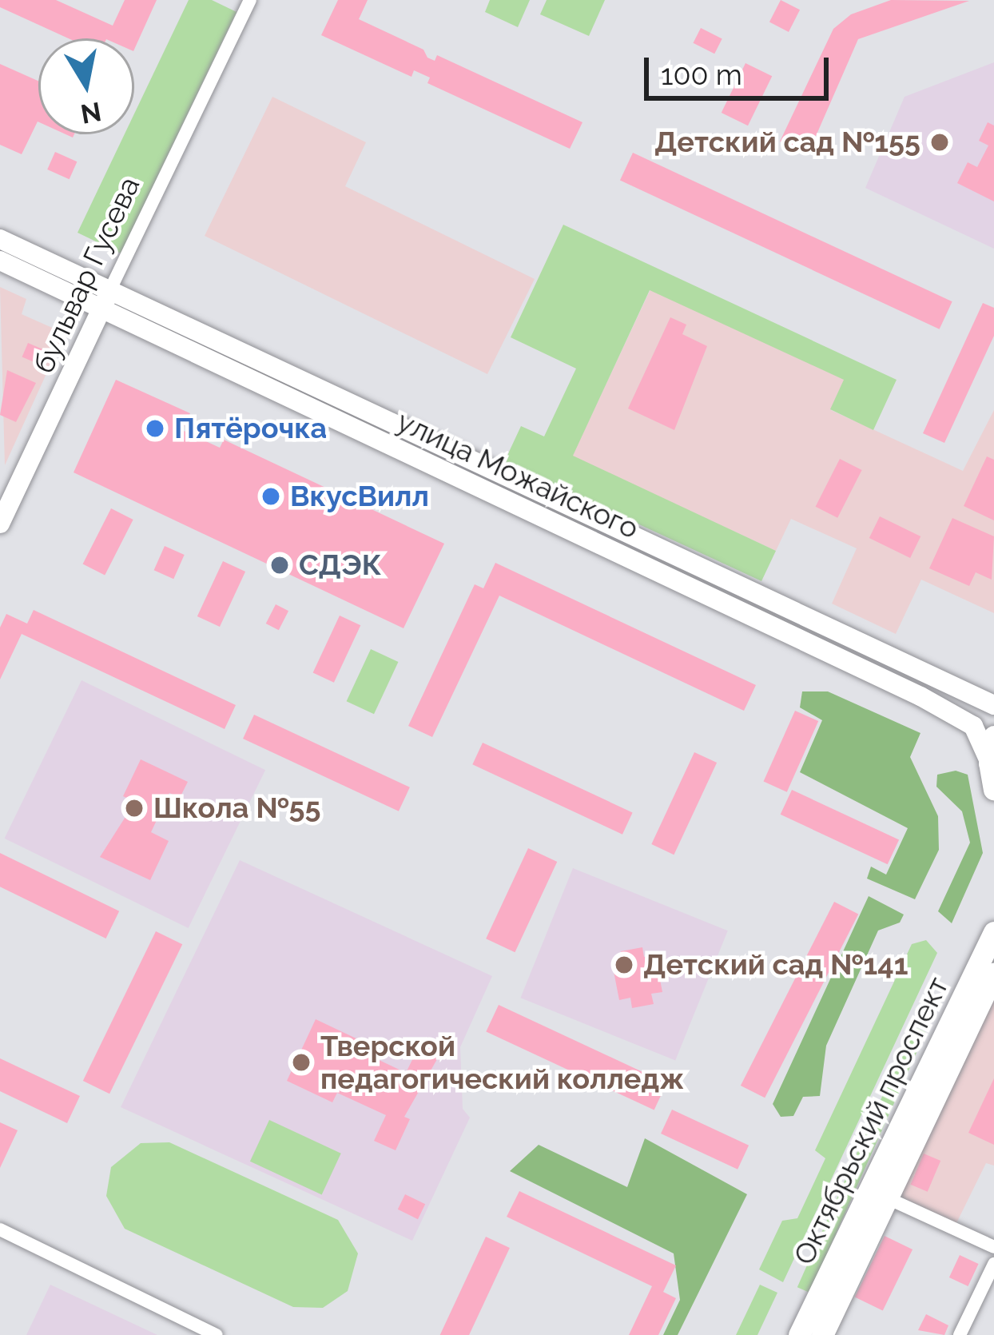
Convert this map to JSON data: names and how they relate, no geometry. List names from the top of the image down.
{
  "streets": {
    "main road": ["бульвар Гусева", "улица Можайского", "Октябрьский проспект"]
  },
  "crossings": [
    ["бульвар Гусева", "улица Можайского"]
  ],
  "places": [
    "Детский сад №155",
    "Пятёрочка",
    "ВкусВилл",
    "СДЭК",
    "Школа №55",
    "Детский сад №141",
    "Тверской педагогический колледж"
  ],
  "scale_bar": "100 m",
  "north": "bottom"
}
